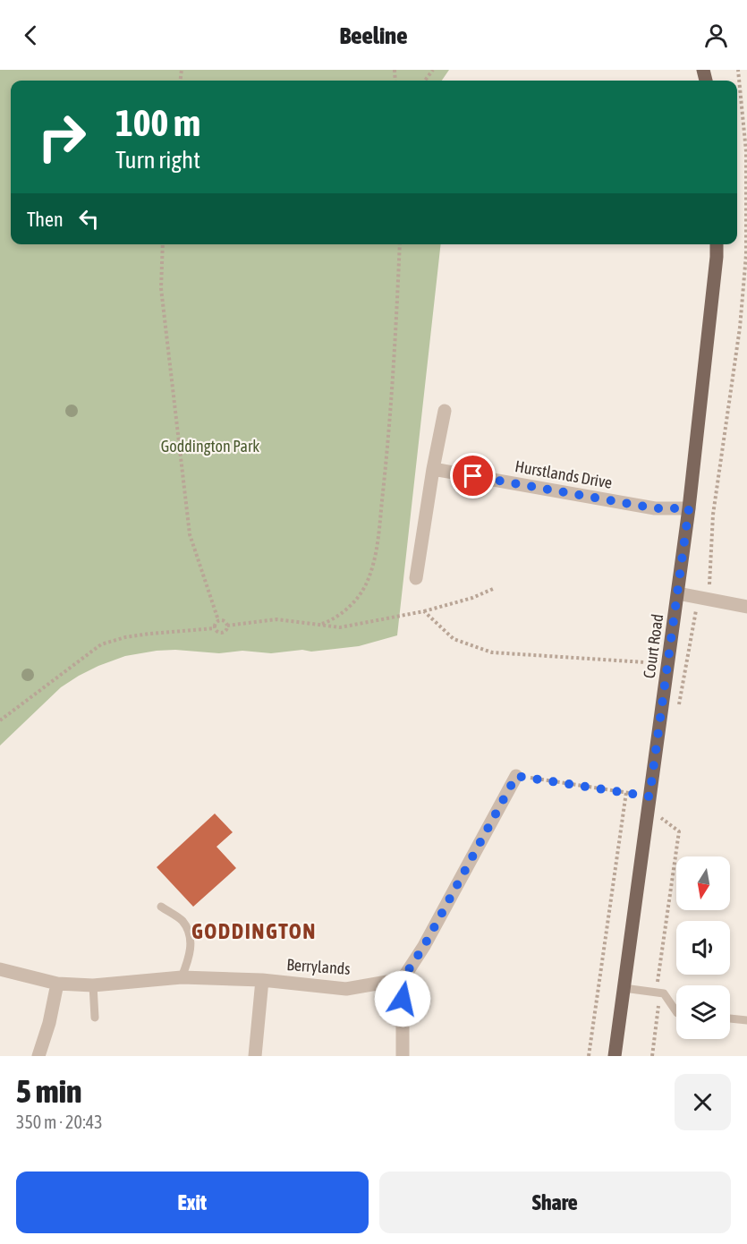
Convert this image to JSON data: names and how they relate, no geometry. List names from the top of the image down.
{
  "streets": {
    "main road": ["Court Road"],
    "street": ["Hurstlands Drive", "Berrylands"]
  },
  "crossings": [
    ["Hurstlands Drive", "Court Road"]
  ],
  "districts": ["GODDINGTON"],
  "parks": ["Goddington Park"],
  "north": "bottom",
  "page": {
    "header": "Beeline",
    "turn": ["100 m", "Turn right"],
    "then": "Then",
    "heading": ["5 min", "350 m · 20:43"],
    "buttons": ["Exit", "Share"]
  }
}
